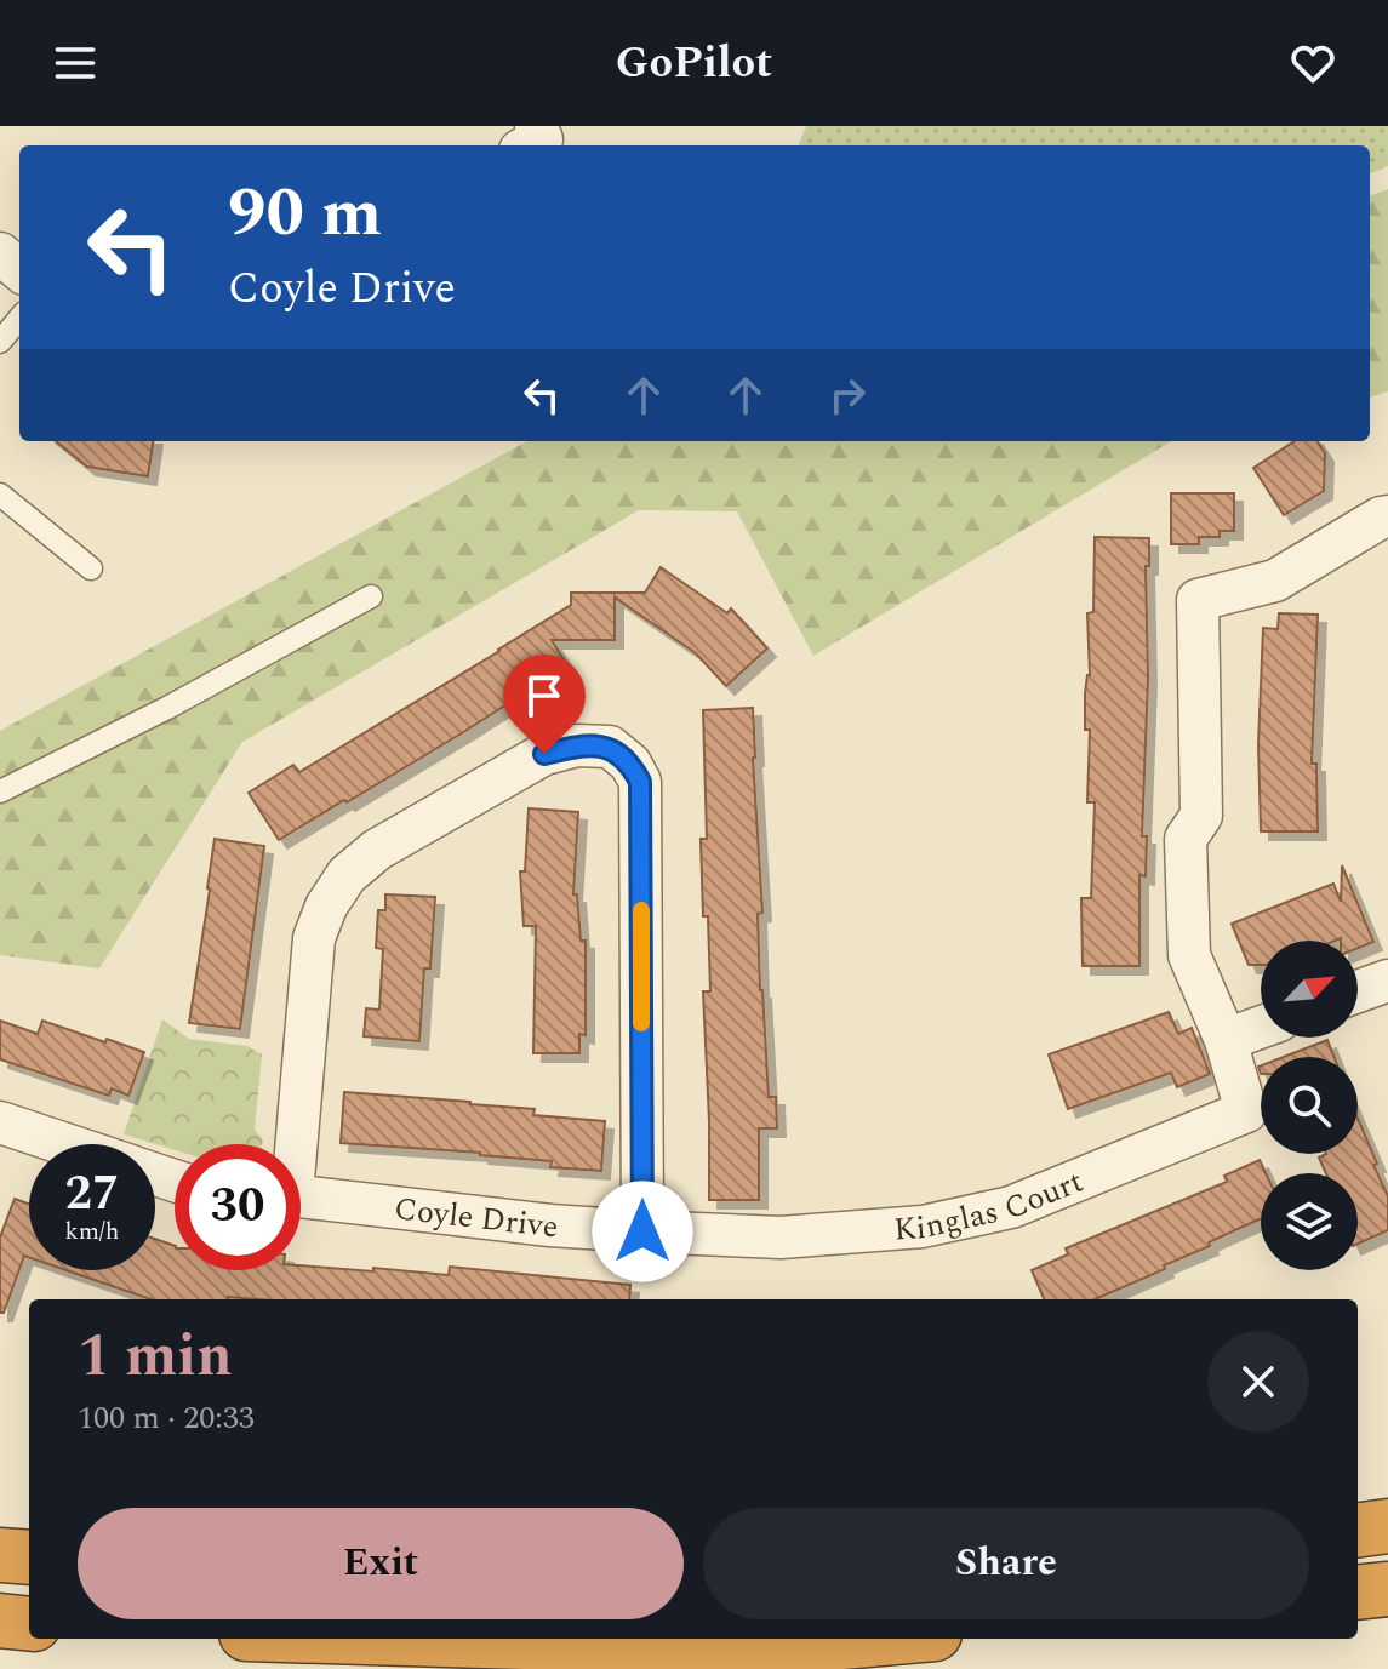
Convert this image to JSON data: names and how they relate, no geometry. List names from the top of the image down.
{
  "streets": {
    "street": ["Kinglas Court", "Coyle Drive"]
  },
  "crossings": [
    ["Kinglas Court", "Coyle Drive"]
  ],
  "north": "top right",
  "page": {
    "header": "GoPilot",
    "turn": ["90 m", "Coyle Drive"],
    "speed": "27 km/h",
    "limit": "30",
    "heading": ["1 min", "100 m · 20:33"],
    "buttons": ["Exit", "Share"]
  }
}
